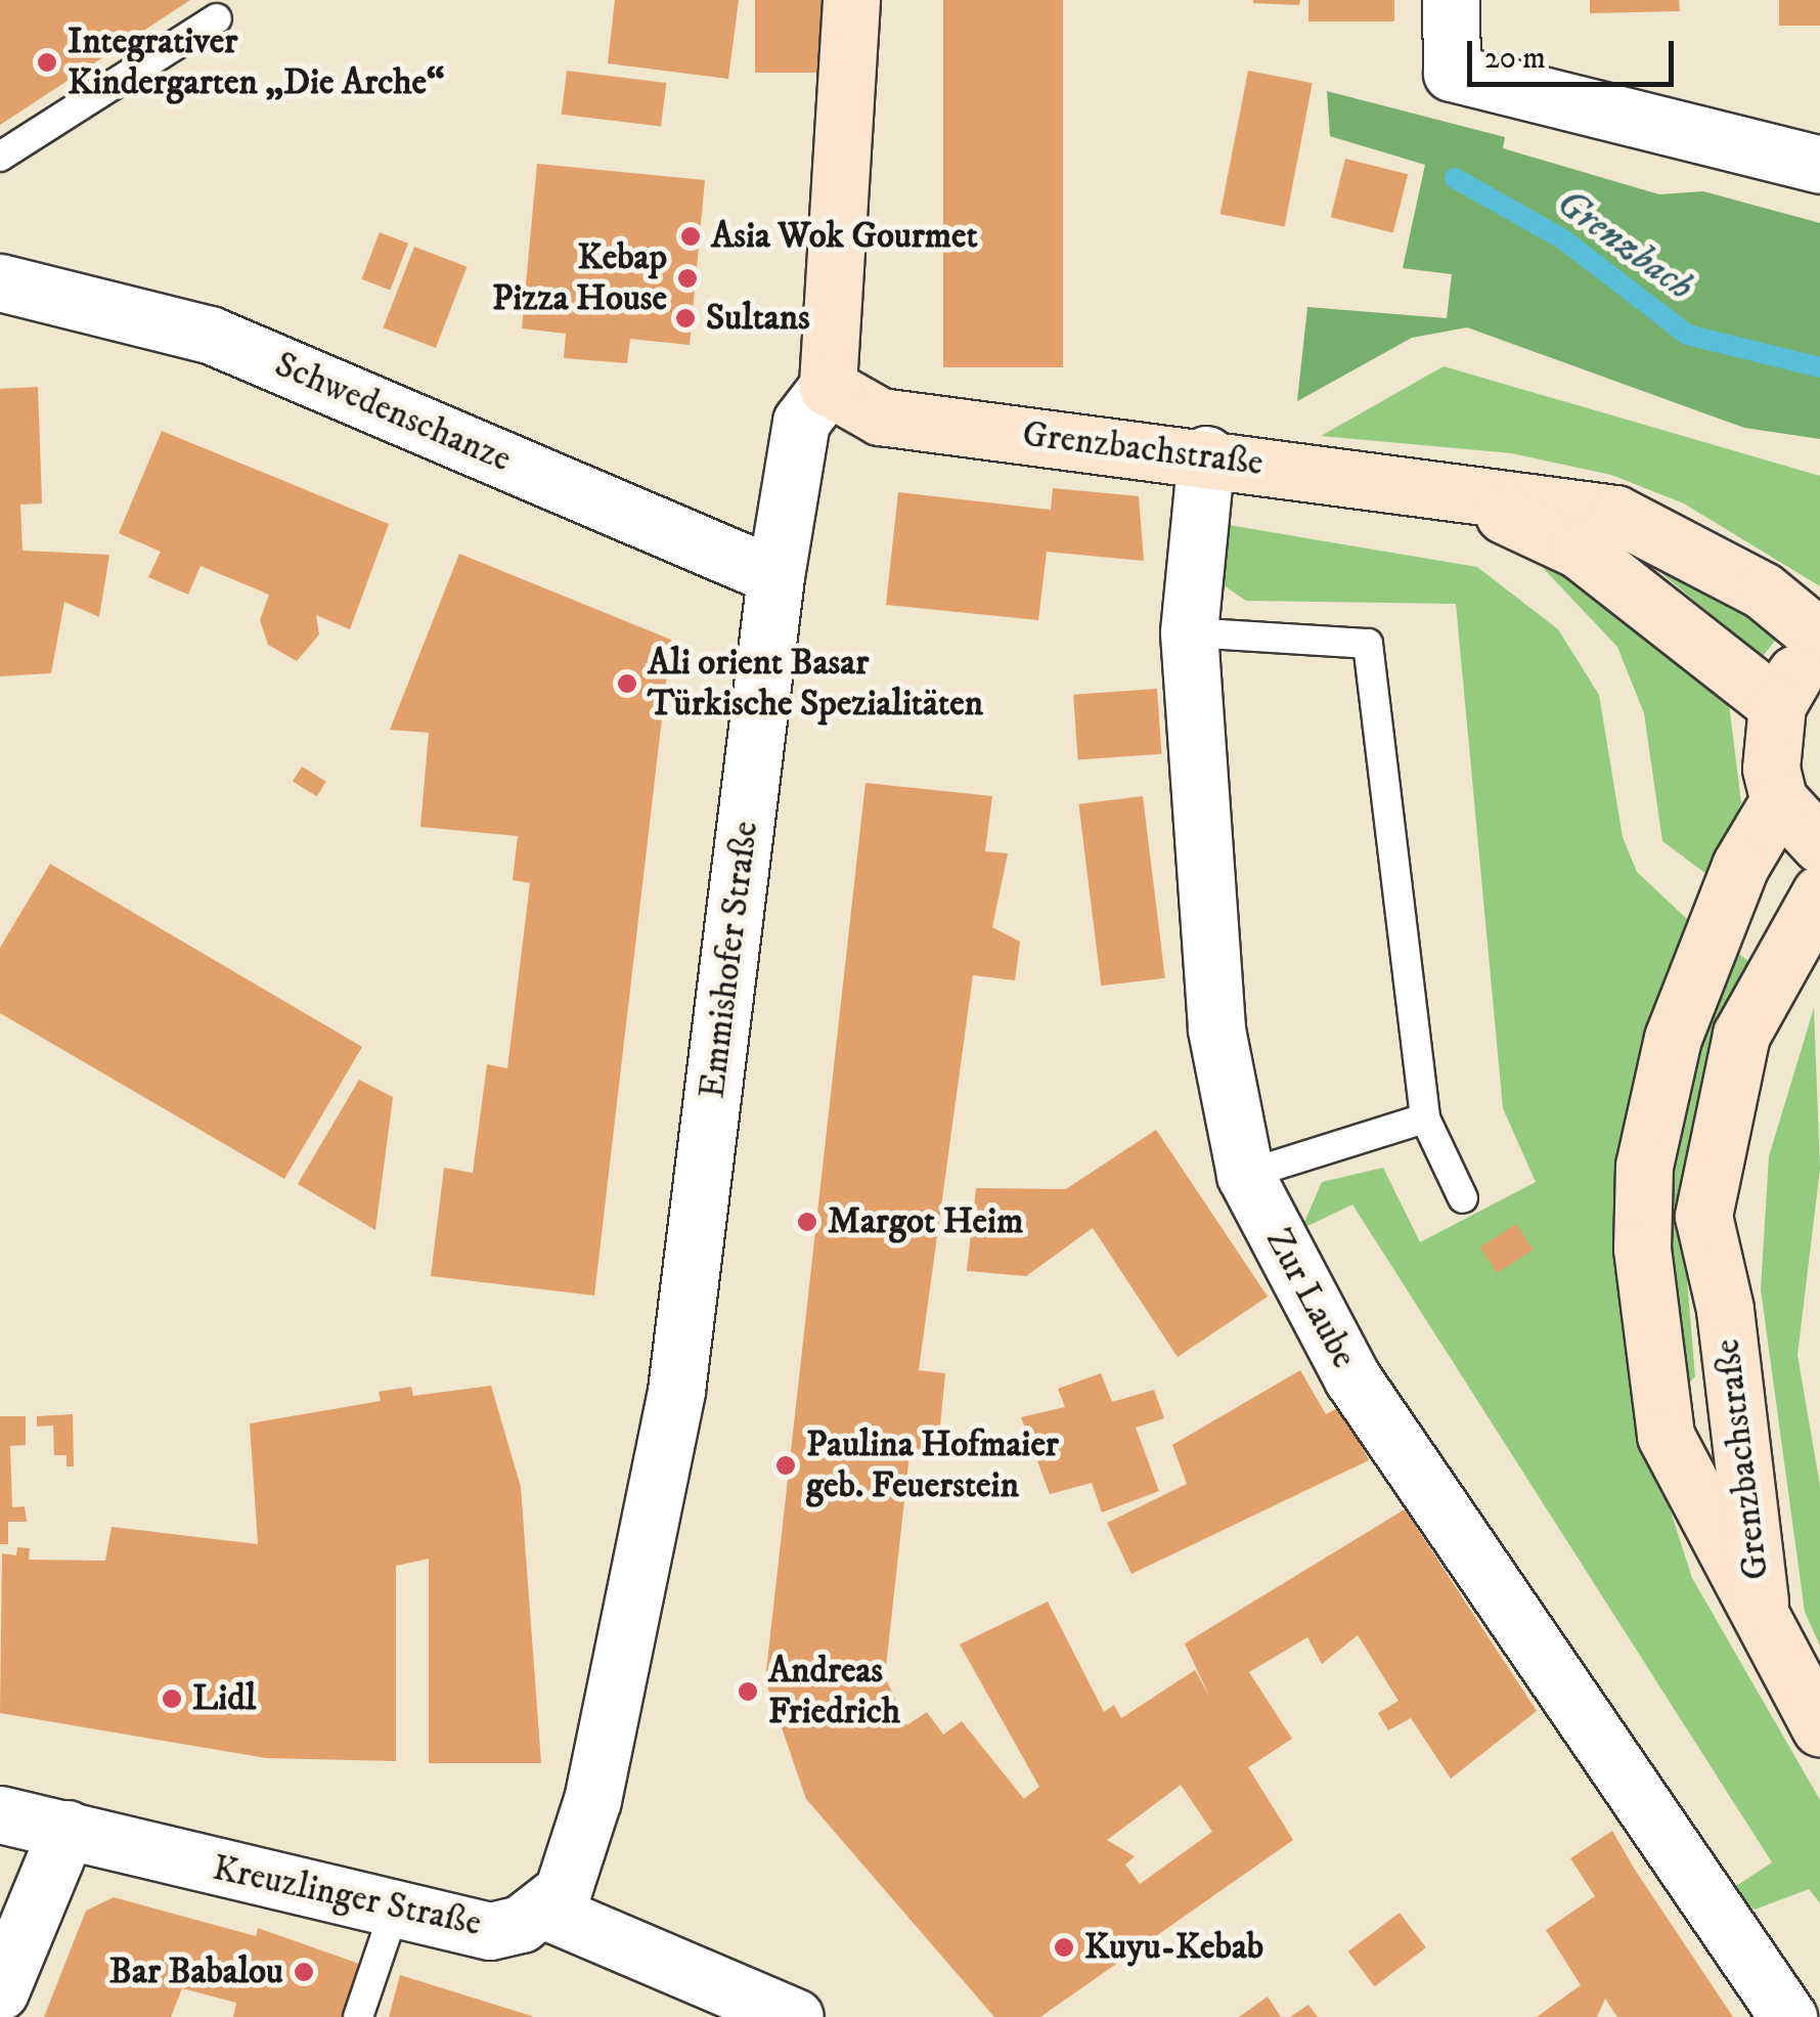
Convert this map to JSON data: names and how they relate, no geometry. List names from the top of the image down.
{
  "streets": {
    "main road": ["Grenzbachstraße", "Emmishofer Straße"],
    "street": ["Schwedenschanze", "Zur Laube", "Kreuzlinger Straße"]
  },
  "crossings": [
    ["Schwedenschanze", "Emmishofer Straße"],
    ["Grenzbachstraße", "Emmishofer Straße"],
    ["Grenzbachstraße", "Zur Laube"],
    ["Emmishofer Straße", "Kreuzlinger Straße"]
  ],
  "water": ["Grenzbach"],
  "places": [
    "Integrativer Kindergarten „Die Arche“",
    "Asia Wok Gourmet",
    "Kebap Pizza House",
    "Sultans",
    "Ali orient Basar Türkische Spezialitäten",
    "Margot Heim",
    "Paulina Hofmaier geb. Feuerstein",
    "Andreas Friedrich",
    "Lidl",
    "Kuyu-Kebab",
    "Bar Babalou"
  ],
  "scale_bar": "20 m"
}
